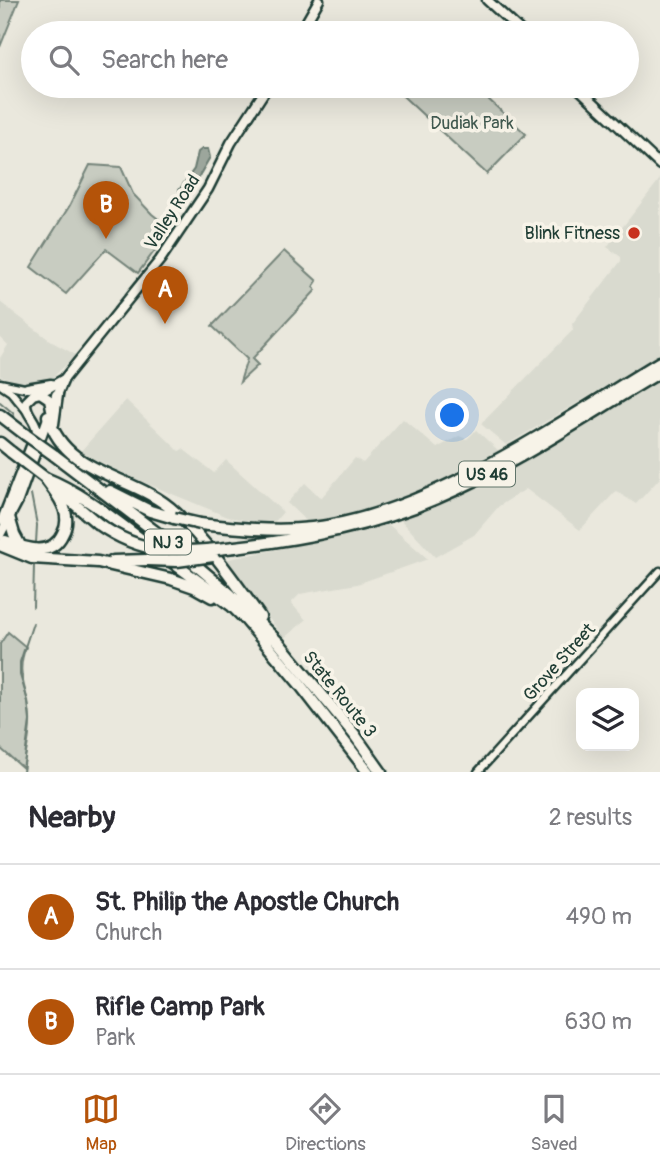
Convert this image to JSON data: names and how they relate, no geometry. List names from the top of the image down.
{
  "streets": {
    "highway": ["US 46", "NJ 3", "State Route 3"],
    "main road": ["Valley Road"],
    "street": ["Grove Street"]
  },
  "crossings": [
    ["US 46", "NJ 3"],
    ["NJ 3", "State Route 3"]
  ],
  "parks": ["Dudiak Park"],
  "places": ["Blink Fitness"],
  "page": {
    "search": "Search here",
    "pins": ["B", "A"],
    "heading": ["Nearby", "2 results"],
    "list": [
      {
        "mark": "A",
        "name": "St. Philip the Apostle Church",
        "note": "Church",
        "value": "490 m"
      },
      {
        "mark": "B",
        "name": "Rifle Camp Park",
        "note": "Park",
        "value": "630 m"
      }
    ],
    "nav": ["Map", "Directions", "Saved"]
  }
}
